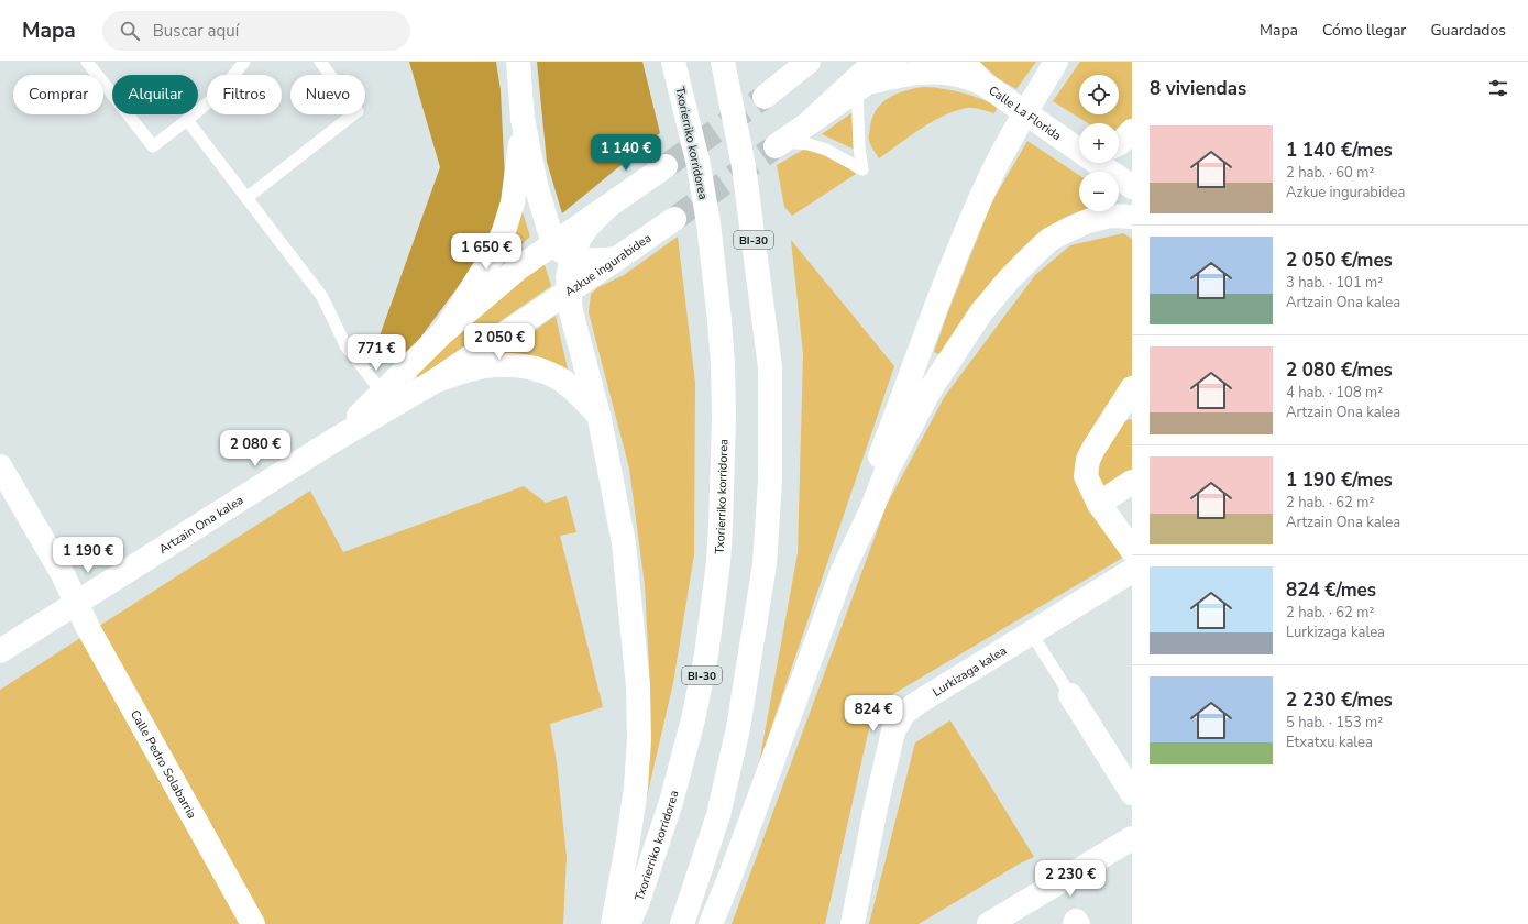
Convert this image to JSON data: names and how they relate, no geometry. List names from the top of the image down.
{
  "streets": {
    "main road": [
      "Calle La Florida",
      "Txorierriko korridorea",
      "BI-30",
      "Azkue ingurabidea",
      "Artzain Ona kalea",
      "Lurkizaga kalea",
      "Calle Pedro Solabarria"
    ]
  },
  "crossings": [
    ["Azkue ingurabidea", "Artzain Ona kalea"],
    ["Artzain Ona kalea", "Calle Pedro Solabarria"]
  ],
  "page": {
    "header": "Mapa",
    "search": "Buscar aquí",
    "nav": ["Mapa", "Cómo llegar", "Guardados"],
    "heading": "8 viviendas",
    "map_buttons": ["+", "−"],
    "chip": [
      "Comprar",
      "Alquilar",
      "Filtros",
      "Nuevo"
    ],
    "list": [
      {
        "name": "1 140 €/mes",
        "note": "2 hab. · 60 m² · Azkue ingurabidea"
      },
      {
        "name": "2 050 €/mes",
        "note": "3 hab. · 101 m² · Artzain Ona kalea"
      },
      {
        "name": "2 080 €/mes",
        "note": "4 hab. · 108 m² · Artzain Ona kalea"
      },
      {
        "name": "1 190 €/mes",
        "note": "2 hab. · 62 m² · Artzain Ona kalea"
      },
      {
        "name": "824 €/mes",
        "note": "2 hab. · 62 m² · Lurkizaga kalea"
      },
      {
        "name": "2 230 €/mes",
        "note": "5 hab. · 153 m² · Etxatxu kalea"
      }
    ],
    "price": [
      "1 140 €",
      "1 650 €",
      "2 050 €",
      "771 €",
      "2 080 €",
      "1 190 €",
      "824 €",
      "2 230 €"
    ]
  }
}
